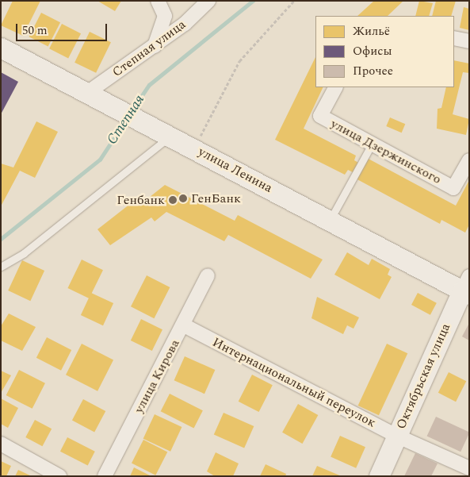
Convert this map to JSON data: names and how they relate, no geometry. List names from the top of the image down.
{
  "streets": {
    "main road": ["улица Ленина", "Октябрьская улица"],
    "street": [
      "Степная улица",
      "улица Дзержинского",
      "улица Кирова",
      "Интернациональный переулок"
    ]
  },
  "crossings": [
    ["Степная улица", "улица Ленина"],
    ["улица Ленина", "Октябрьская улица"],
    ["улица Кирова", "Интернациональный переулок"],
    ["Октябрьская улица", "Интернациональный переулок"]
  ],
  "water": ["Степная"],
  "places": ["ГенБанк", "Генбанк"],
  "legend": ["Жильё", "Офисы", "Прочее"],
  "scale_bar": "50 m"
}
